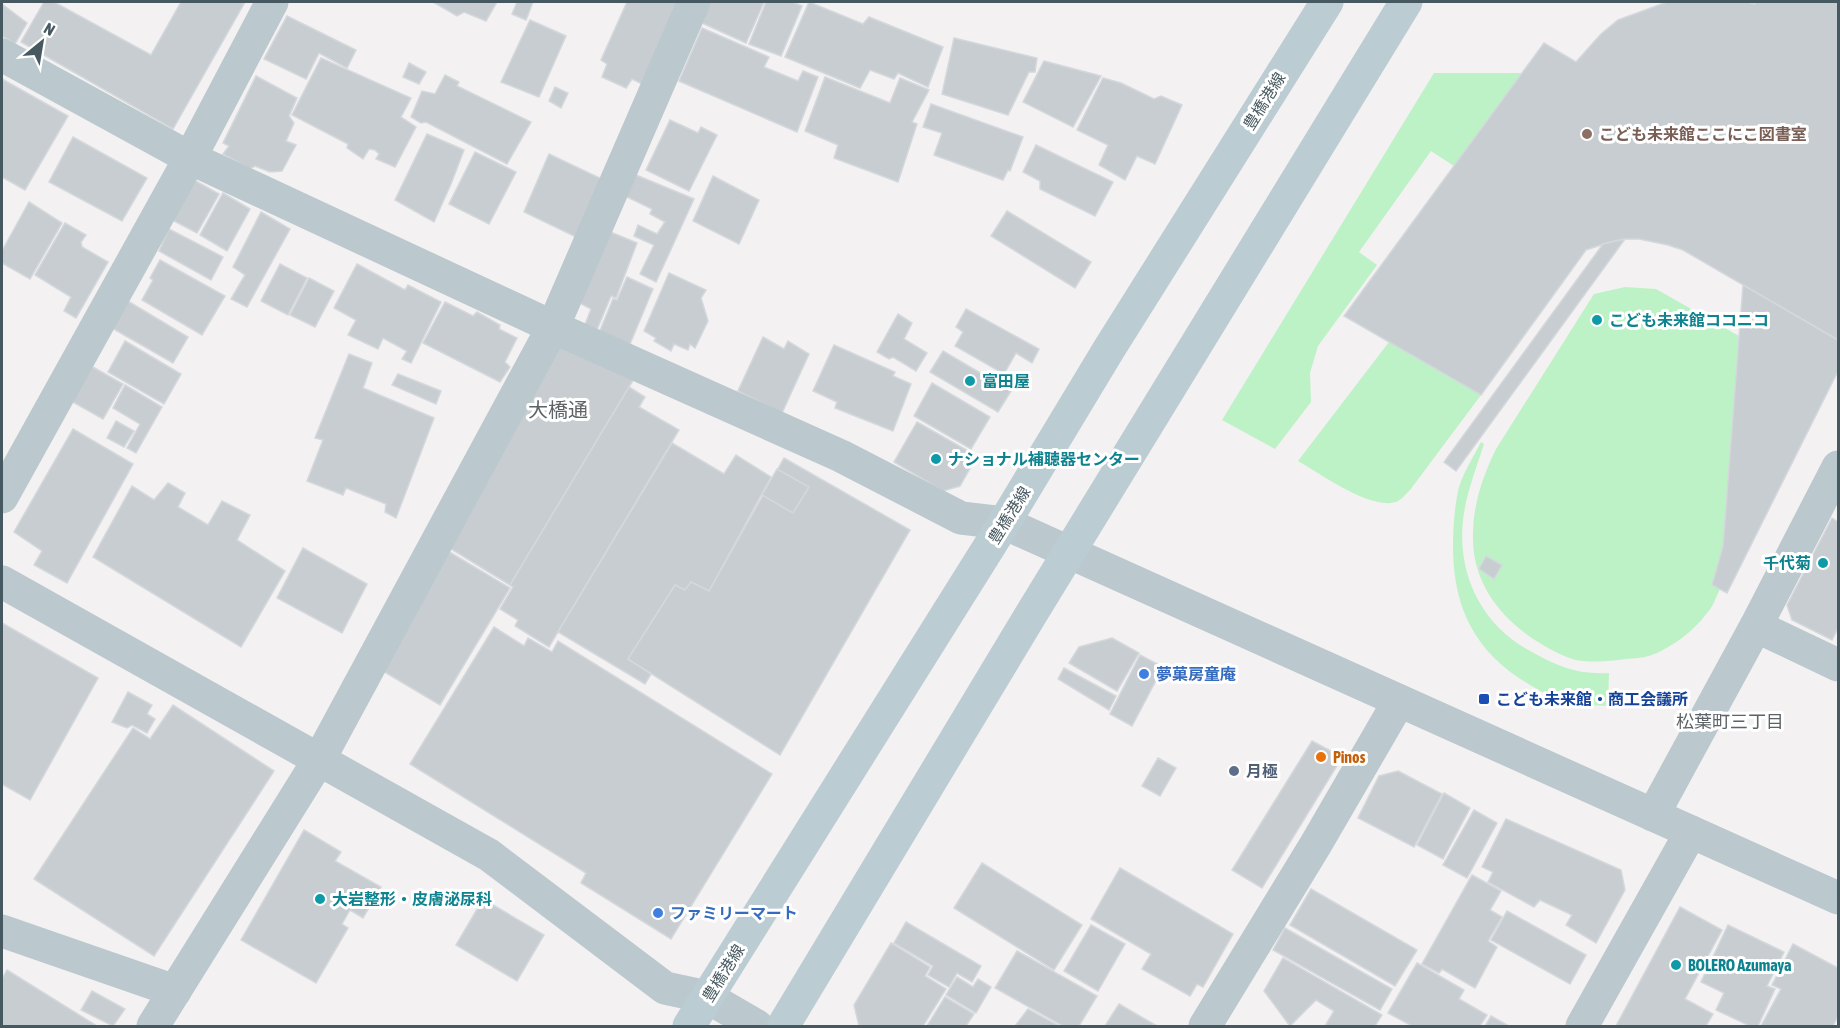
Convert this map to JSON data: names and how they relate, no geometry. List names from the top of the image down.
{
  "streets": {
    "main road": ["豊橋港線"]
  },
  "districts": ["大橋通", "松葉町三丁目"],
  "places": {
    "other": [
      "こども未来館ここにこ図書室",
      "こども未来館ココニコ",
      "富田屋",
      "ナショナル補聴器センター",
      "千代菊",
      "夢菓房童庵",
      "Pinos",
      "月極",
      "大岩整形・皮膚泌尿科",
      "ファミリーマート",
      "BOLERO Azumaya"
    ],
    "transit": ["こども未来館・商工会議所"]
  },
  "north": "top right"
}
